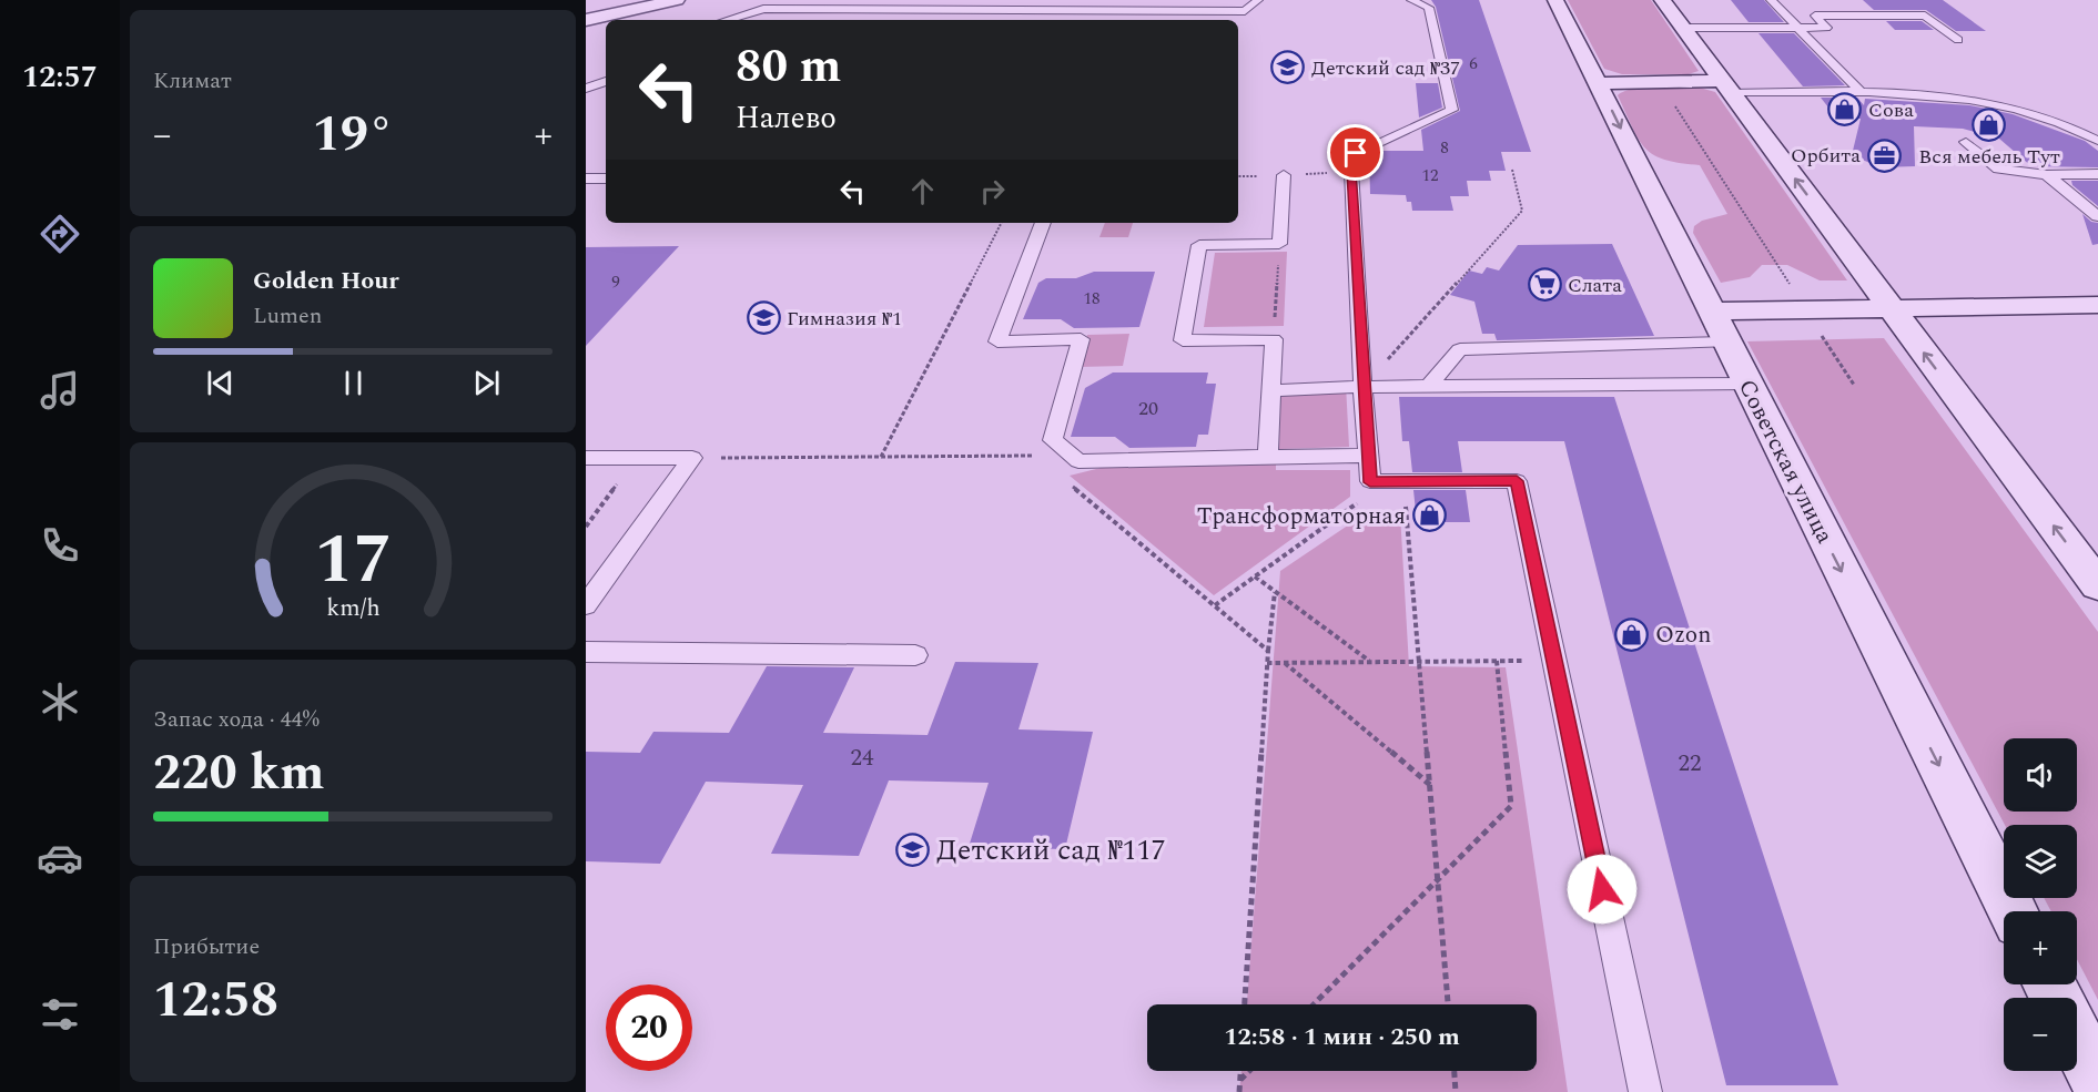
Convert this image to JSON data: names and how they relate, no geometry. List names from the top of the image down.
{
  "streets": {
    "street": ["Советская улица"]
  },
  "places": {
    "school or university": ["Детский сад №37", "Гимназия №1", "Детский сад №117"],
    "shop": [
      "Сова",
      "Вся мебель Тут",
      "Трансформаторная",
      "Ozon"
    ],
    "office": ["Орбита"],
    "supermarket": ["Слата"]
  },
  "house_numbers": [
    "6",
    "8",
    "12",
    "9",
    "18",
    "20",
    "24",
    "22"
  ],
  "page": {
    "tabs": "12:57",
    "tile": [
      "Климат",
      ["Запас хода · 44%", "220 km"],
      ["Прибытие", "12:58"]
    ],
    "turn": ["80 m", "Налево"],
    "heat": ["−", "19°", "+"],
    "song": ["Golden Hour", "Lumen"],
    "map_buttons": ["+", "−"],
    "limit": "20",
    "trip": "12:58 · 1 мин · 250 m",
    "gauge": ["17", "km/h"]
  }
}
